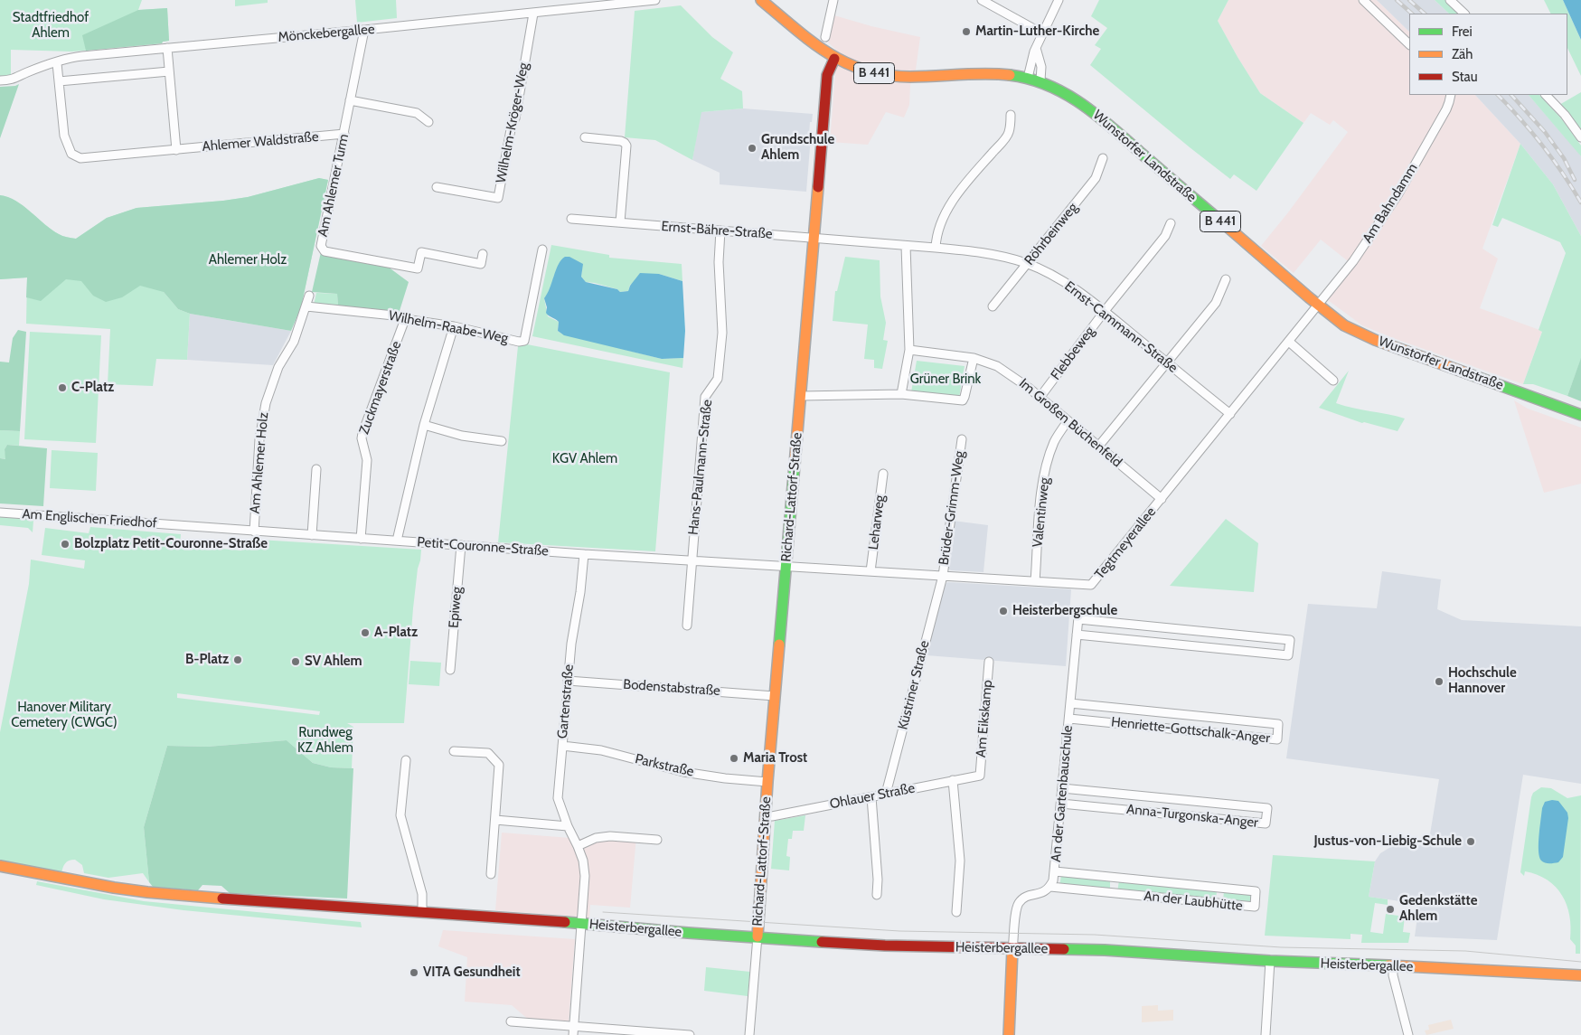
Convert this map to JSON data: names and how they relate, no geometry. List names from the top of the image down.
{
  "streets": {
    "main road": [
      "B 441",
      "Wunstorfer Landstraße",
      "Richard-Lattorf-Straße",
      "Heisterbergallee"
    ],
    "street": [
      "Mönckebergallee",
      "Wilhelm-Kröger-Weg",
      "Ahlemer Waldstraße",
      "Am Ahlemer Turm",
      "Am Bahndamm",
      "Ernst-Bähre-Straße",
      "Röhrbeinweg",
      "Wilhelm-Raabe-Weg",
      "Ernst-Cammann-Straße",
      "Flebbeweg",
      "Zuckmayerstraße",
      "Im Großen Büchenfeld",
      "Am Ahlemer Holz",
      "Hans-Paulmann-Straße",
      "Brüder-Grimm-Weg",
      "Valentinweg",
      "Am Englischen Friedhof",
      "Leharweg",
      "Tegtmeyerallee",
      "Petit-Couronne-Straße",
      "Epiweg",
      "Küstriner Straße",
      "Bodenstabstraße",
      "Gartenstraße",
      "Am Eikskamp",
      "Henriette-Gottschalk-Anger",
      "Parkstraße",
      "An der Gartenbauschule",
      "Ohlauer Straße",
      "Anna-Turgonska-Anger",
      "An der Laubhütte"
    ]
  },
  "crossings": [
    ["Mönckebergallee", "Wilhelm-Kröger-Weg"],
    ["Mönckebergallee", "Ahlemer Waldstraße"],
    ["Mönckebergallee", "Am Ahlemer Turm"],
    ["Ahlemer Waldstraße", "Am Ahlemer Turm"],
    ["Wunstorfer Landstraße", "Am Bahndamm"],
    ["Wunstorfer Landstraße", "Richard-Lattorf-Straße"],
    ["Wunstorfer Landstraße", "Tegtmeyerallee"],
    ["Am Bahndamm", "Tegtmeyerallee"],
    ["Ernst-Bähre-Straße", "Ernst-Cammann-Straße"],
    ["Ernst-Bähre-Straße", "Hans-Paulmann-Straße"],
    ["Ernst-Bähre-Straße", "Richard-Lattorf-Straße"],
    ["Röhrbeinweg", "Ernst-Cammann-Straße"],
    ["Wilhelm-Raabe-Weg", "Zuckmayerstraße"],
    ["Wilhelm-Raabe-Weg", "Am Ahlemer Holz"],
    ["Ernst-Cammann-Straße", "Flebbeweg"],
    ["Ernst-Cammann-Straße", "Richard-Lattorf-Straße"],
    ["Ernst-Cammann-Straße", "Tegtmeyerallee"],
    ["Flebbeweg", "Im Großen Büchenfeld"],
    ["Zuckmayerstraße", "Petit-Couronne-Straße"],
    ["Im Großen Büchenfeld", "Valentinweg"],
    ["Im Großen Büchenfeld", "Tegtmeyerallee"],
    ["Am Ahlemer Holz", "Petit-Couronne-Straße"],
    ["Hans-Paulmann-Straße", "Petit-Couronne-Straße"],
    ["Richard-Lattorf-Straße", "Tegtmeyerallee"],
    ["Richard-Lattorf-Straße", "Petit-Couronne-Straße"],
    ["Richard-Lattorf-Straße", "Bodenstabstraße"],
    ["Richard-Lattorf-Straße", "Parkstraße"],
    ["Richard-Lattorf-Straße", "Ohlauer Straße"],
    ["Richard-Lattorf-Straße", "Heisterbergallee"],
    ["Brüder-Grimm-Weg", "Tegtmeyerallee"],
    ["Brüder-Grimm-Weg", "Küstriner Straße"],
    ["Valentinweg", "Tegtmeyerallee"],
    ["Am Englischen Friedhof", "Petit-Couronne-Straße"],
    ["Leharweg", "Tegtmeyerallee"],
    ["Tegtmeyerallee", "Petit-Couronne-Straße"],
    ["Tegtmeyerallee", "Küstriner Straße"],
    ["Petit-Couronne-Straße", "Epiweg"],
    ["Petit-Couronne-Straße", "Gartenstraße"],
    ["Küstriner Straße", "Ohlauer Straße"],
    ["Bodenstabstraße", "Gartenstraße"],
    ["Gartenstraße", "Parkstraße"],
    ["Gartenstraße", "Heisterbergallee"],
    ["Am Eikskamp", "Ohlauer Straße"],
    ["Henriette-Gottschalk-Anger", "An der Gartenbauschule"],
    ["An der Gartenbauschule", "Anna-Turgonska-Anger"],
    ["An der Gartenbauschule", "An der Laubhütte"]
  ],
  "parks": [
    "Stadtfriedhof Ahlem",
    "Ahlemer Holz",
    "Grüner Brink",
    "KGV Ahlem",
    "Hanover Military Cemetery (CWGC)",
    "Rundweg KZ Ahlem"
  ],
  "places": [
    "Martin-Luther-Kirche",
    "Grundschule Ahlem",
    "C-Platz",
    "Bolzplatz Petit-Couronne-Straße",
    "Heisterbergschule",
    "A-Platz",
    "B-Platz",
    "SV Ahlem",
    "Hochschule Hannover",
    "Maria Trost",
    "Justus-von-Liebig-Schule",
    "Gedenkstätte Ahlem",
    "VITA Gesundheit"
  ],
  "legend": ["Frei", "Zäh", "Stau"]
}
